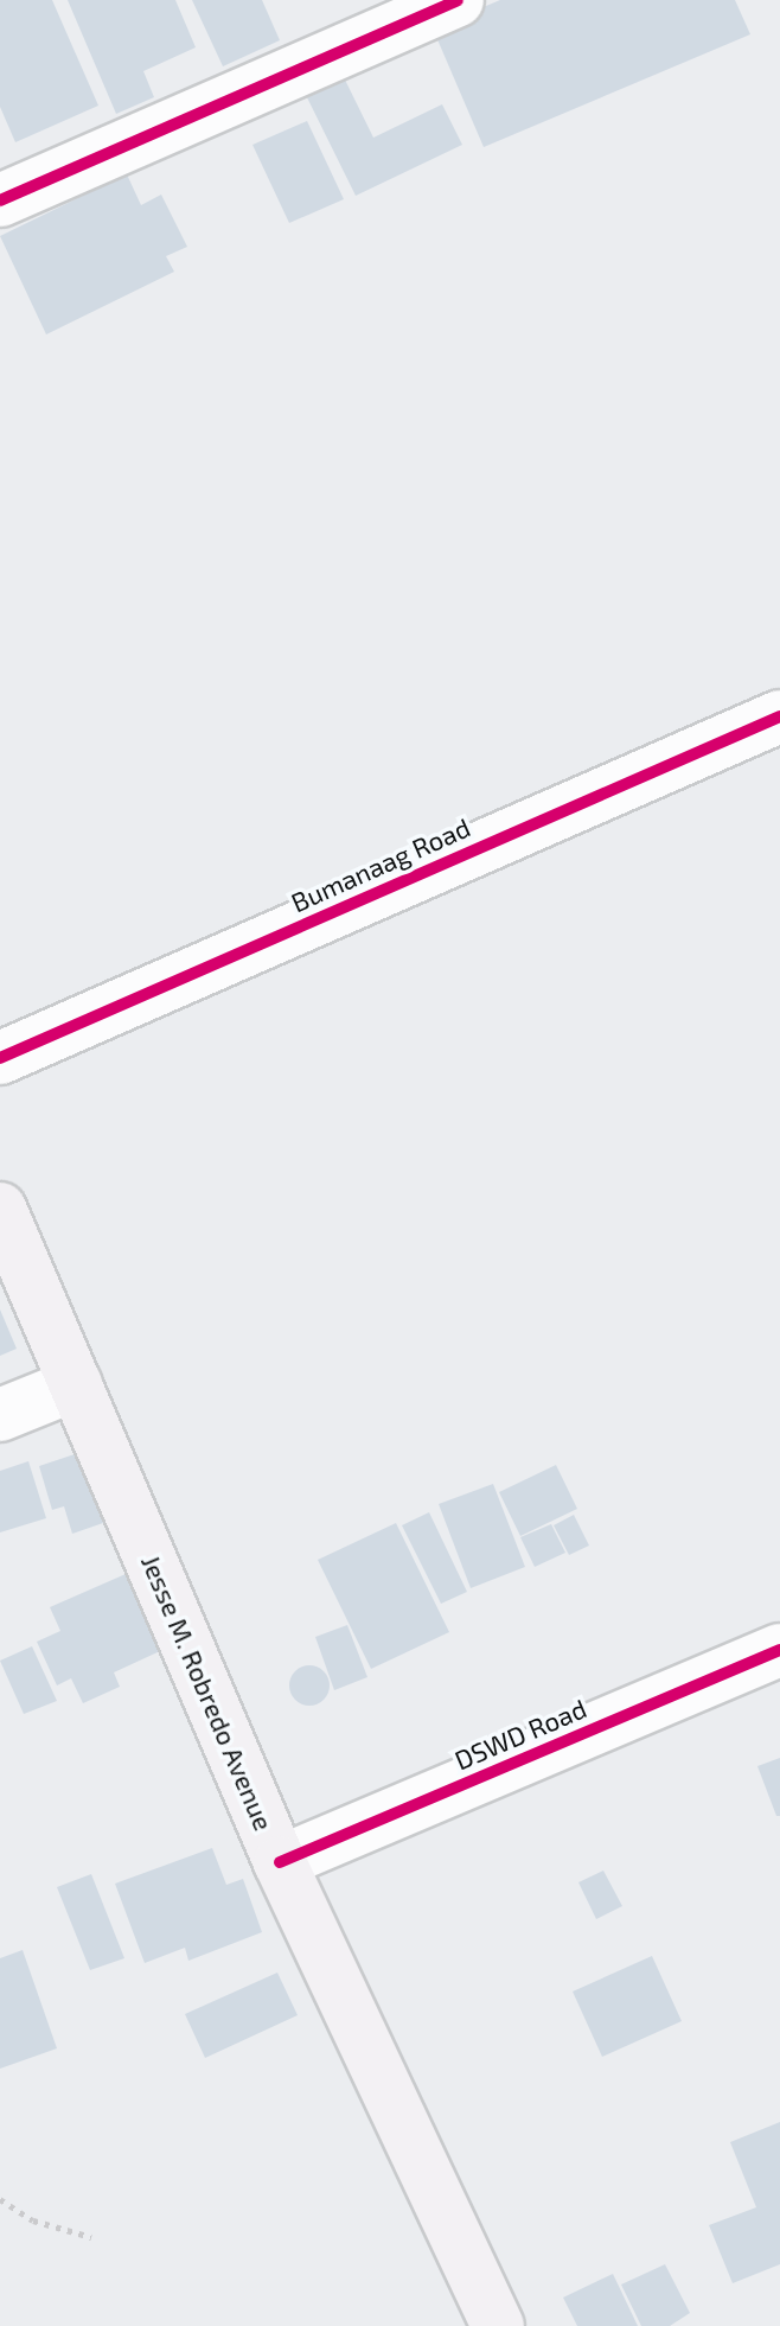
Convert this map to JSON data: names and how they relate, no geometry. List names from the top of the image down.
{
  "streets": {
    "main road": ["Jesse M. Robredo Avenue"],
    "street": ["Bumanaag Road", "DSWD Road"]
  },
  "crossings": [
    ["Jesse M. Robredo Avenue", "DSWD Road"]
  ]
}
